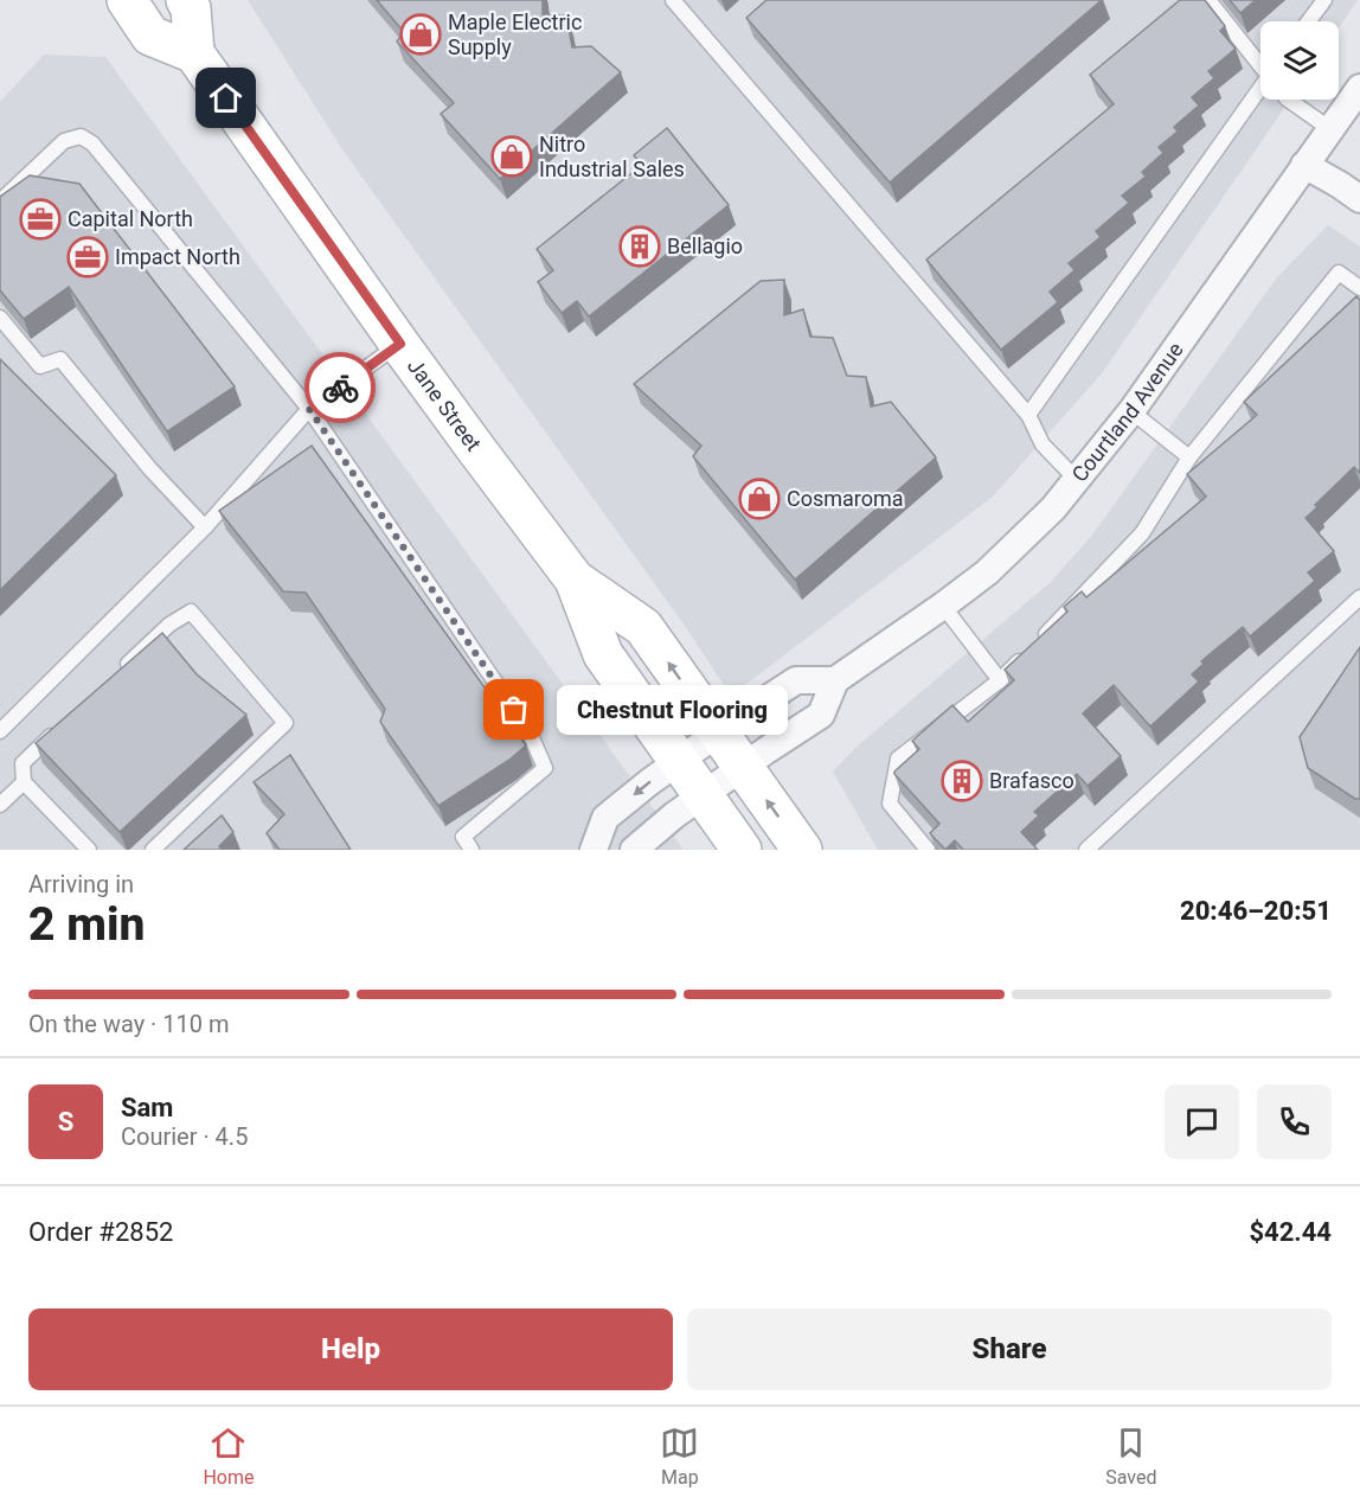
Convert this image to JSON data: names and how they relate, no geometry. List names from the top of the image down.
{
  "streets": {
    "main road": ["Jane Street"],
    "street": ["Courtland Avenue"]
  },
  "places": {
    "shop": ["Maple Electric Supply", "Nitro Industrial Sales", "Cosmaroma"],
    "office": ["Capital North", "Impact North"],
    "building": ["Bellagio", "Brafasco"],
    "other": ["Chestnut Flooring"]
  },
  "page": {
    "bubble": "Chestnut Flooring",
    "heading": ["2 min", "Arriving in", "20:46–20:51"],
    "panel": [
      "Sam",
      "Courier · 4.5",
      "Order #2852",
      "$42.44"
    ],
    "bar": "On the way · 110 m",
    "round": "S",
    "buttons": ["Help", "Share"],
    "tabs": ["Home", "Map", "Saved"]
  }
}
